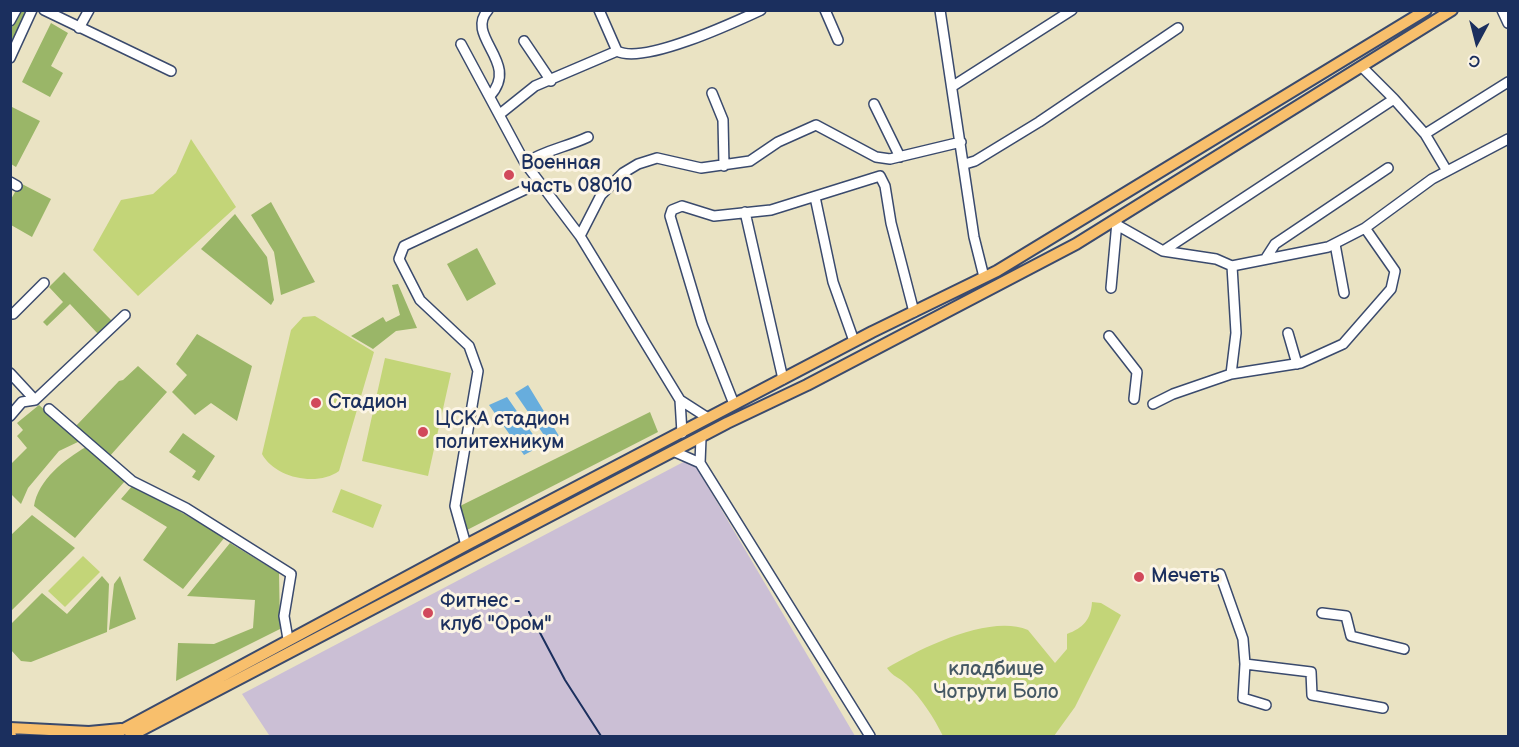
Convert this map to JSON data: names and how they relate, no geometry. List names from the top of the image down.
{
  "parks": ["кладбище Чотрути Боло"],
  "places": [
    "Военная часть 08010",
    "Стадион",
    "ЦСКА стадион политехникум",
    "Мечеть",
    "Фитнес - клуб \"Ором\""
  ],
  "north": "bottom"
}
